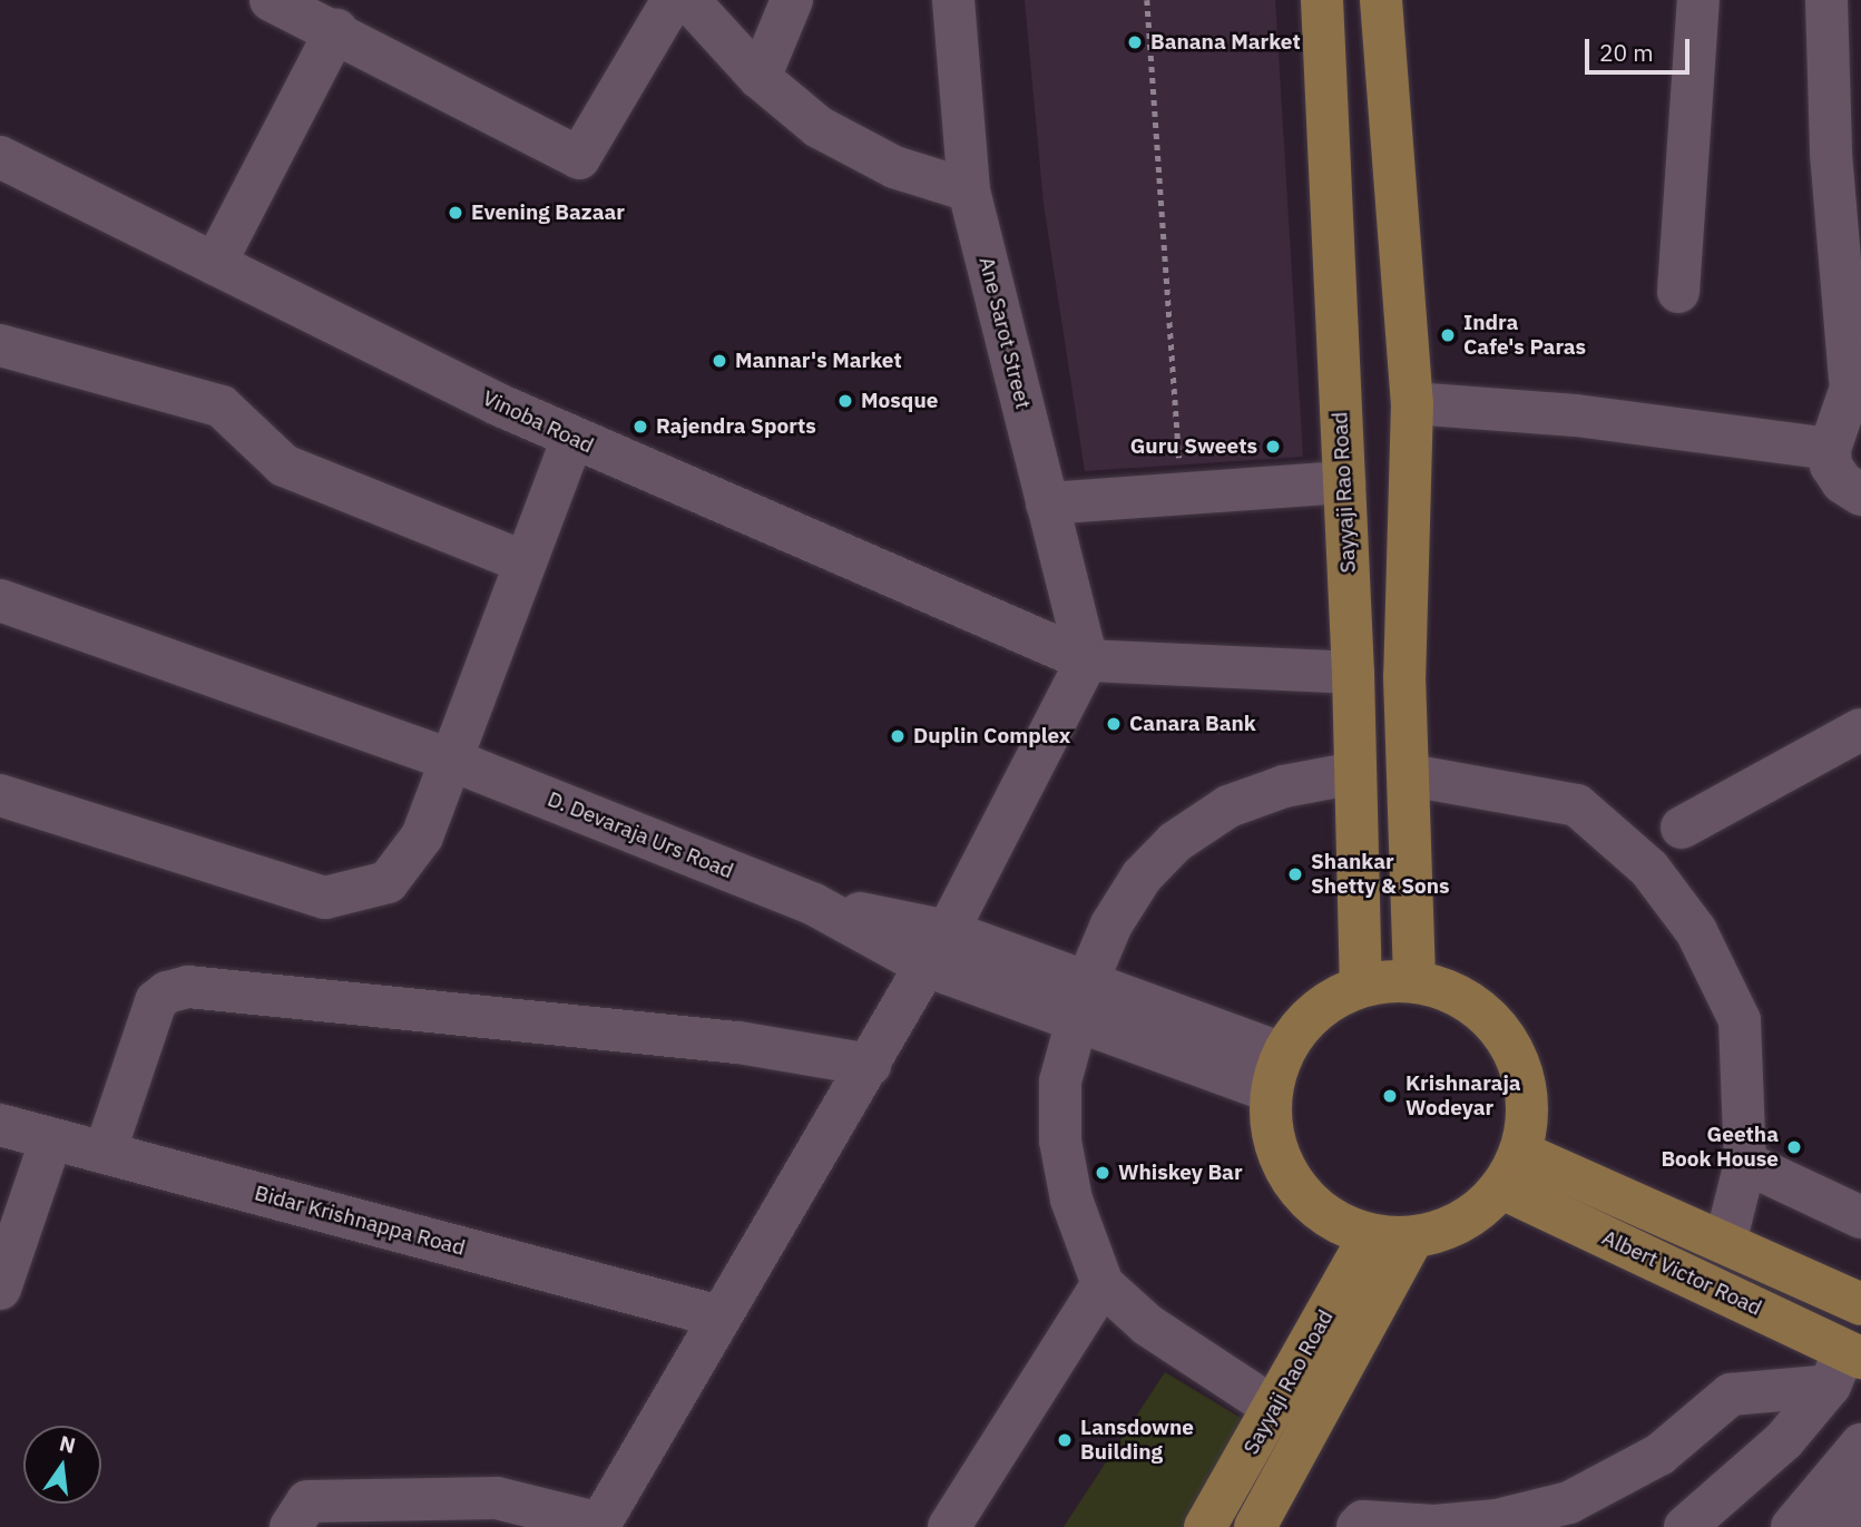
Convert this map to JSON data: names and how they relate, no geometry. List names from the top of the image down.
{
  "streets": {
    "main road": ["Sayyaji Rao Road", "Albert Victor Road"],
    "street": [
      "Ane Sarot Street",
      "Vinoba Road",
      "D. Devaraja Urs Road",
      "Bidar Krishnappa Road"
    ]
  },
  "crossings": [
    ["Ane Sarot Street", "Vinoba Road"],
    ["Sayyaji Rao Road", "Albert Victor Road"]
  ],
  "places": [
    "Banana Market",
    "Evening Bazaar",
    "Indra Cafe's Paras",
    "Mannar's Market",
    "Mosque",
    "Rajendra Sports",
    "Guru Sweets",
    "Canara Bank",
    "Duplin Complex",
    "Shankar Shetty & Sons",
    "Krishnaraja Wodeyar",
    "Geetha Book House",
    "Whiskey Bar",
    "Lansdowne Building"
  ],
  "scale_bar": "20 m",
  "north": "top"
}
